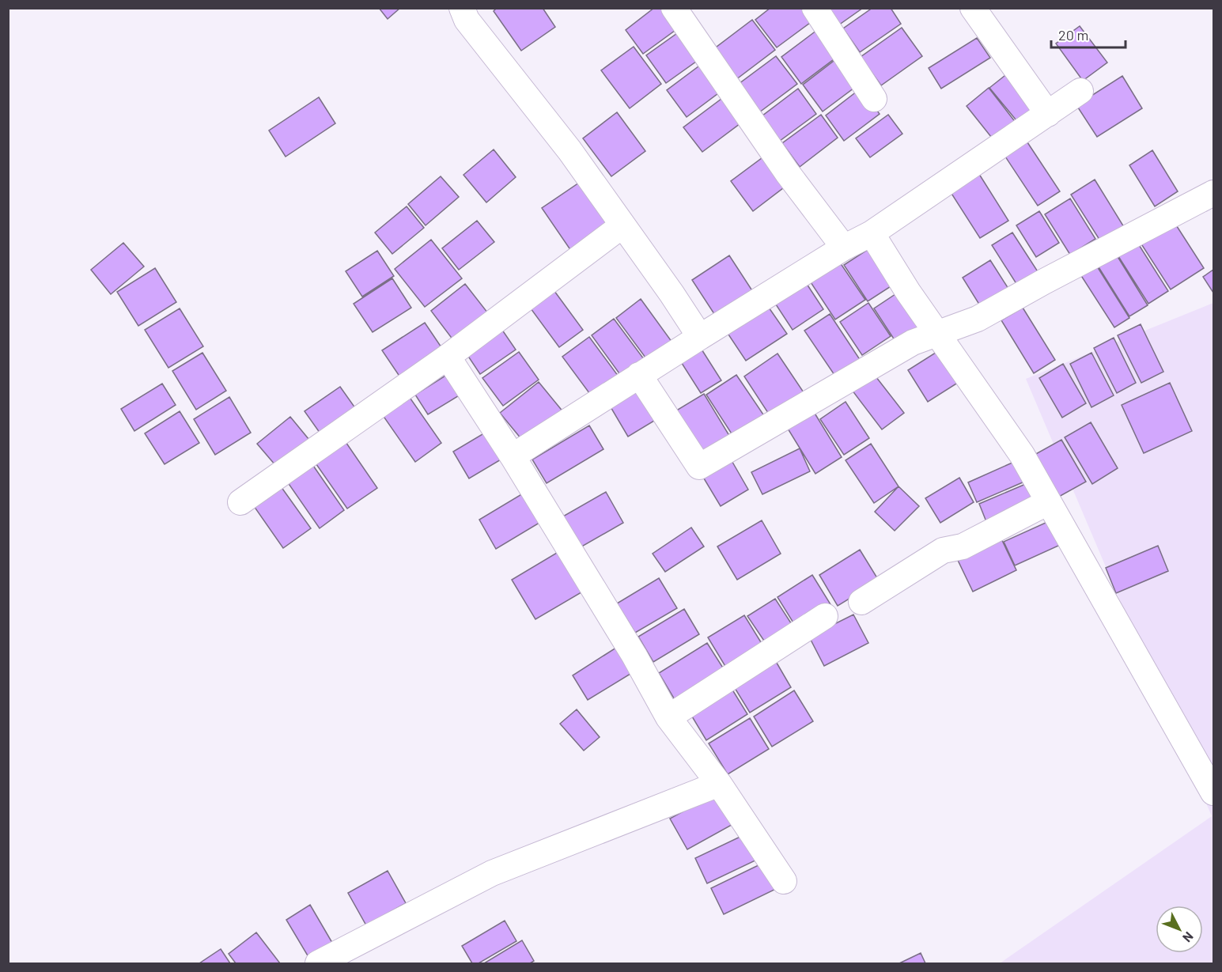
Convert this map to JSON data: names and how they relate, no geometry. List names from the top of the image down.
{
  "scale_bar": "20 m",
  "north": "bottom right"
}
